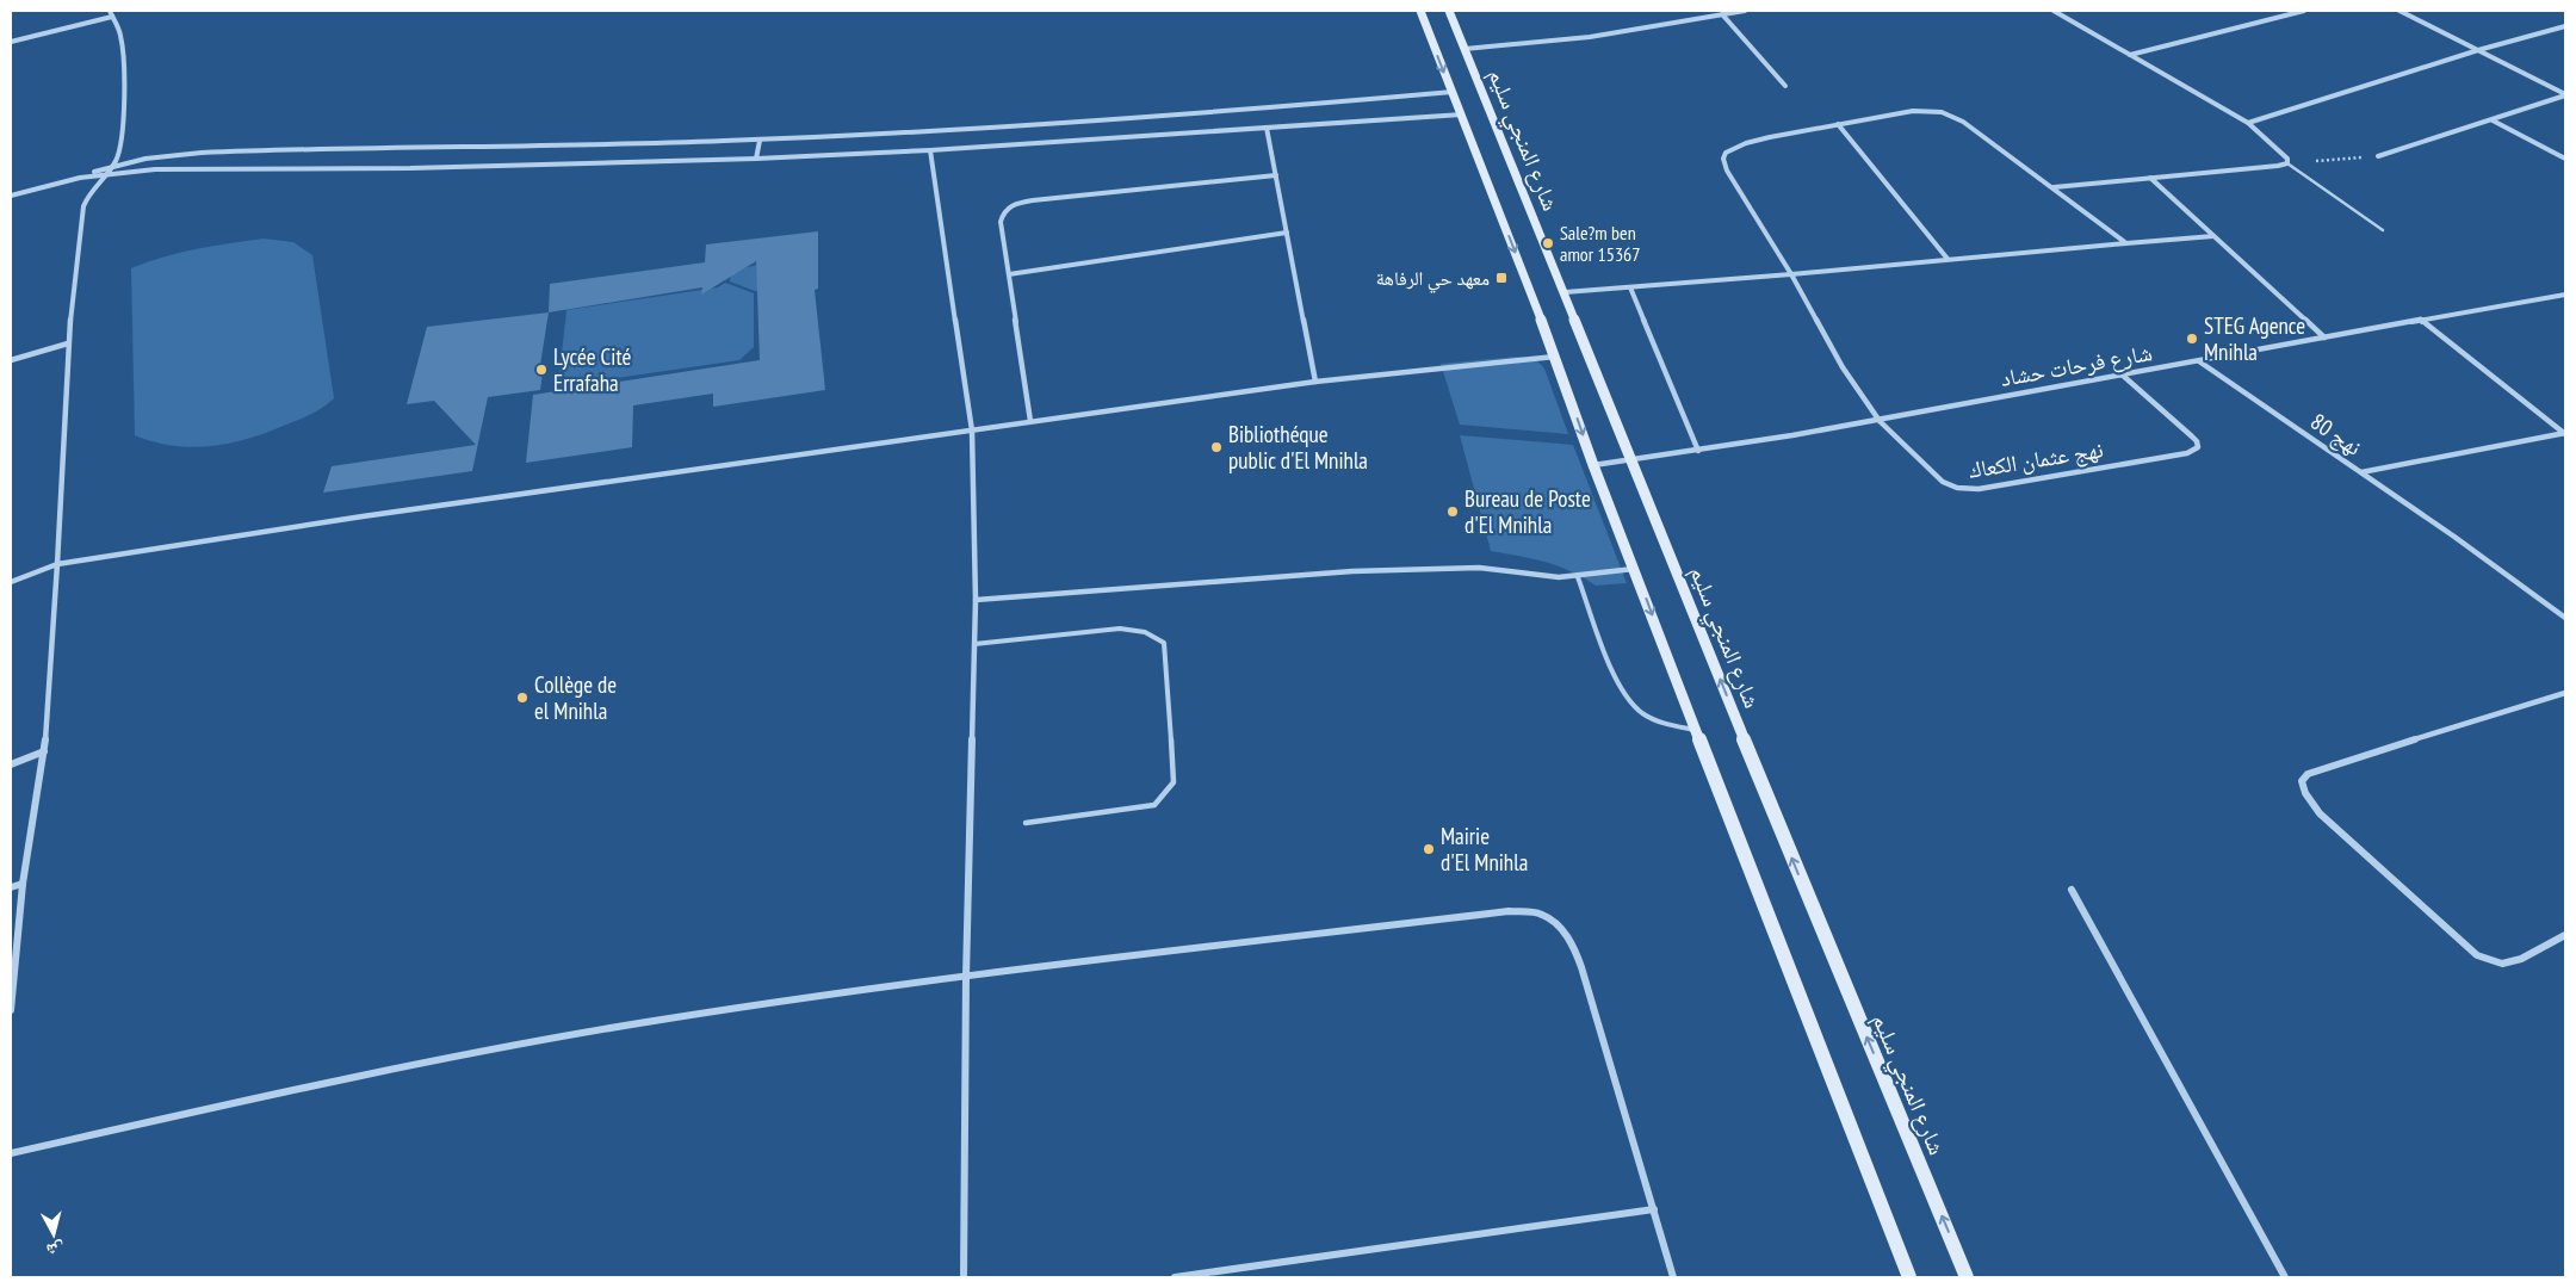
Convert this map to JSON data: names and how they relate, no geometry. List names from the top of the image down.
{
  "streets": {
    "main road": ["شارع المنجي سليم"],
    "street": ["شارع فرحات حشاد", "نهج 80", "نهج عثمان الكعاك"]
  },
  "crossings": [
    ["شارع المنجي سليم", "شارع فرحات حشاد"],
    ["شارع فرحات حشاد", "نهج 80"],
    ["شارع فرحات حشاد", "نهج عثمان الكعاك"]
  ],
  "places": {
    "other": [
      "Sale?m ben amor 15367",
      "STEG Agence Mnihla",
      "Lycée Cité Errafaha",
      "Bibliothéque public d'El Mnihla",
      "Bureau de Poste d'El Mnihla",
      "Collège de el Mnihla",
      "Mairie d'El Mnihla"
    ],
    "transit": ["معهد حي الرفاهة"]
  },
  "north": "bottom"
}
